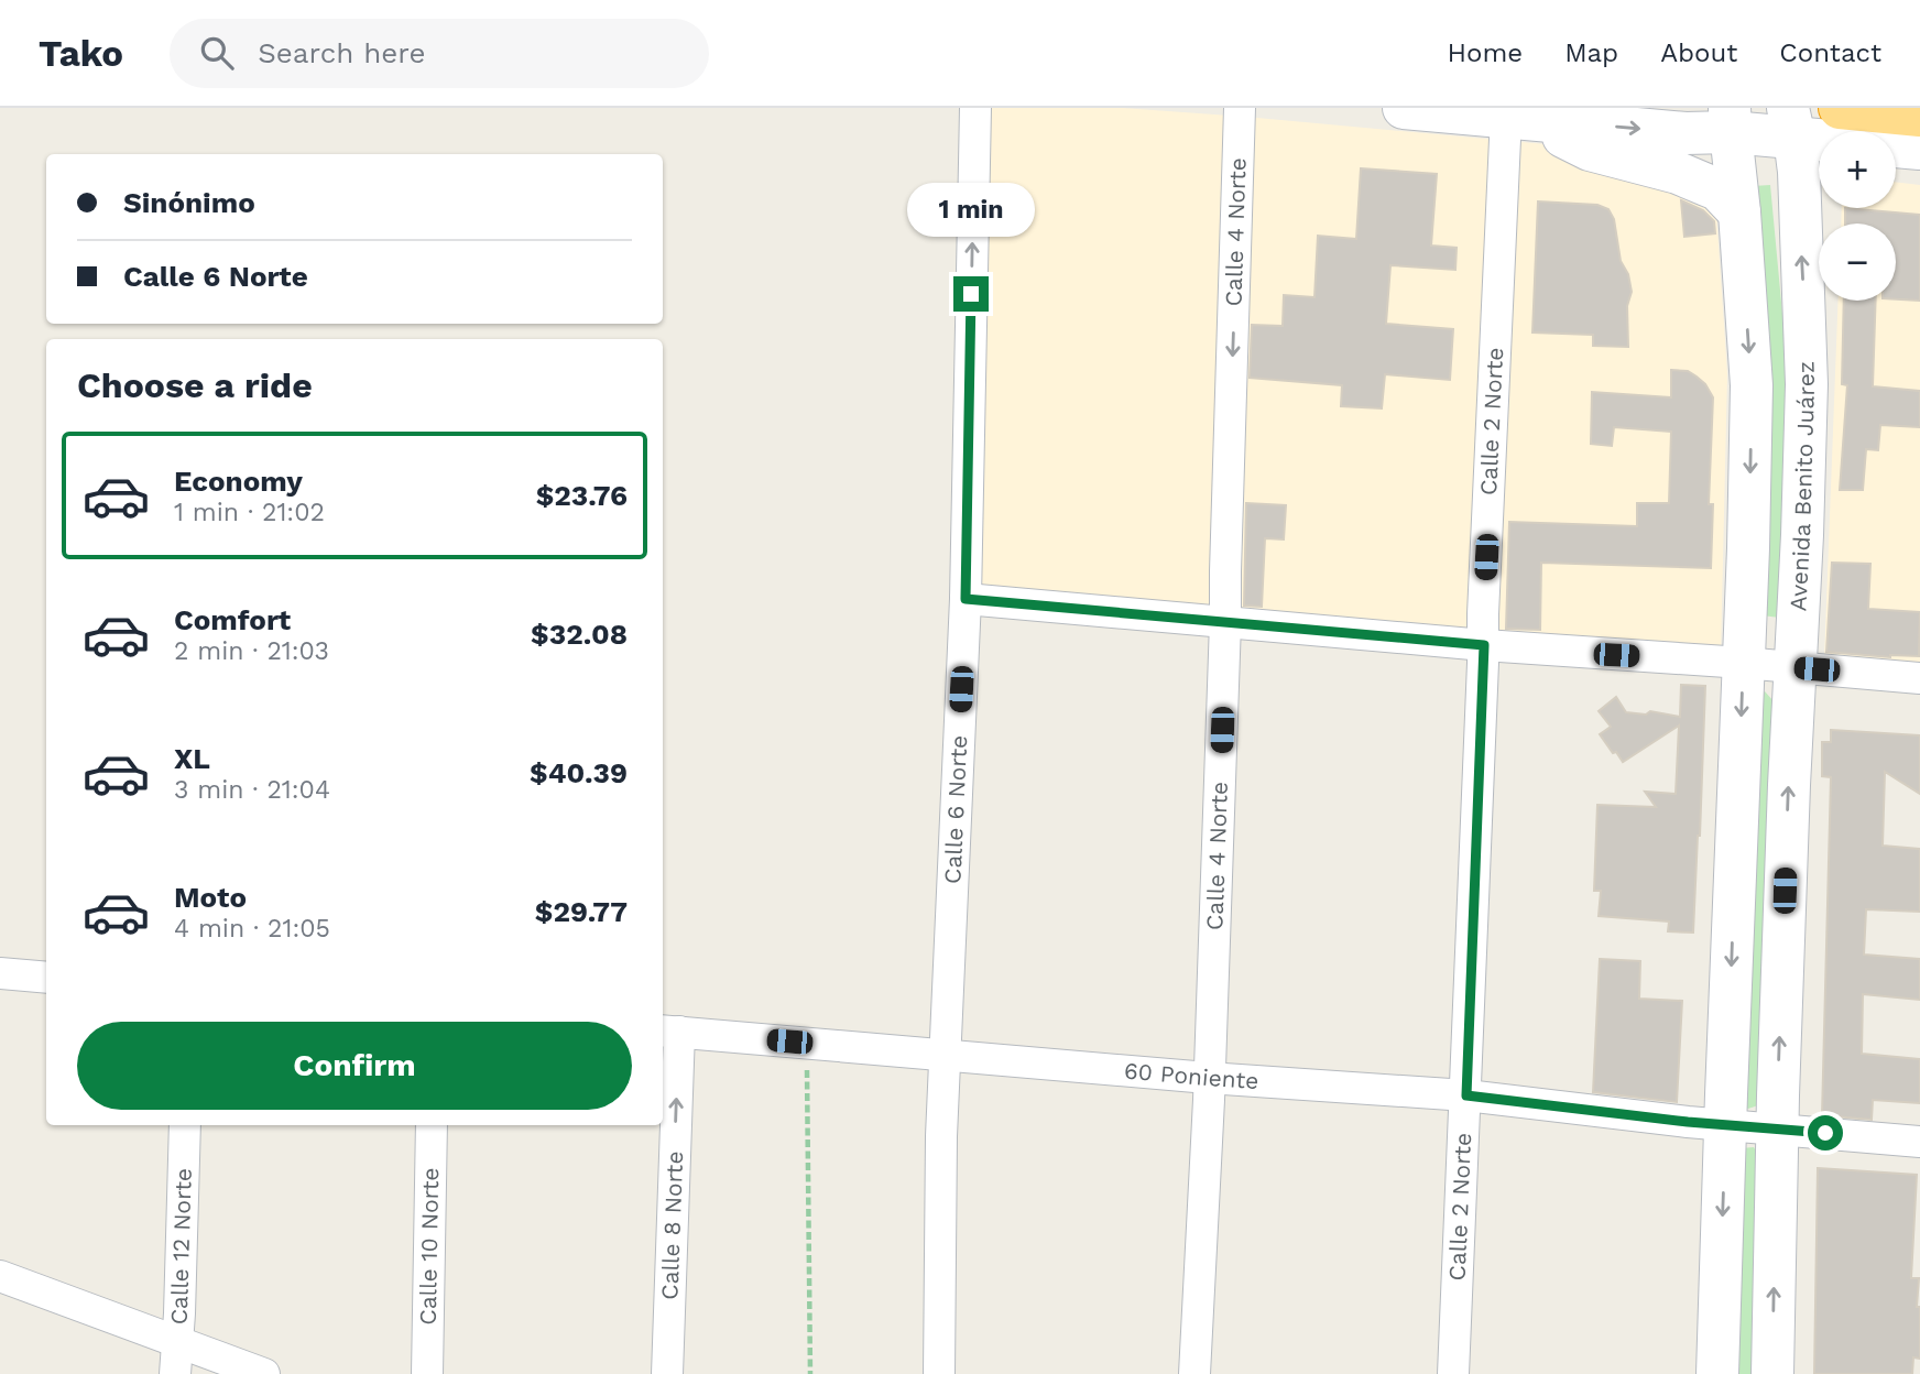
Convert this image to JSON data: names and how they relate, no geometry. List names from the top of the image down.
{
  "streets": {
    "main road": ["Avenida Benito Juárez"],
    "street": [
      "Calle 4 Norte",
      "Calle 2 Norte",
      "Calle 6 Norte",
      "60 Poniente",
      "Calle 8 Norte",
      "Calle 12 Norte",
      "Calle 10 Norte"
    ]
  },
  "crossings": [
    ["Calle 4 Norte", "60 Poniente"],
    ["Calle 2 Norte", "60 Poniente"],
    ["Avenida Benito Juárez", "60 Poniente"],
    ["Calle 6 Norte", "60 Poniente"],
    ["60 Poniente", "Calle 8 Norte"]
  ],
  "one_way": ["Calle 4 Norte", "Calle 6 Norte", "Calle 8 Norte"],
  "page": {
    "header": "Tako",
    "search": "Search here",
    "nav": [
      "Home",
      "Map",
      "About",
      "Contact"
    ],
    "map_buttons": ["+", "−"],
    "banner": ["Sinónimo", "Calle 6 Norte"],
    "bubble": "1 min",
    "heading": "Choose a ride",
    "list": [
      {
        "name": "Economy",
        "note": "1 min · 21:02",
        "value": "$23.76"
      },
      {
        "name": "Comfort",
        "note": "2 min · 21:03",
        "value": "$32.08"
      },
      {
        "name": "XL",
        "note": "3 min · 21:04",
        "value": "$40.39"
      },
      {
        "name": "Moto",
        "note": "4 min · 21:05",
        "value": "$29.77"
      }
    ],
    "buttons": "Confirm"
  }
}
